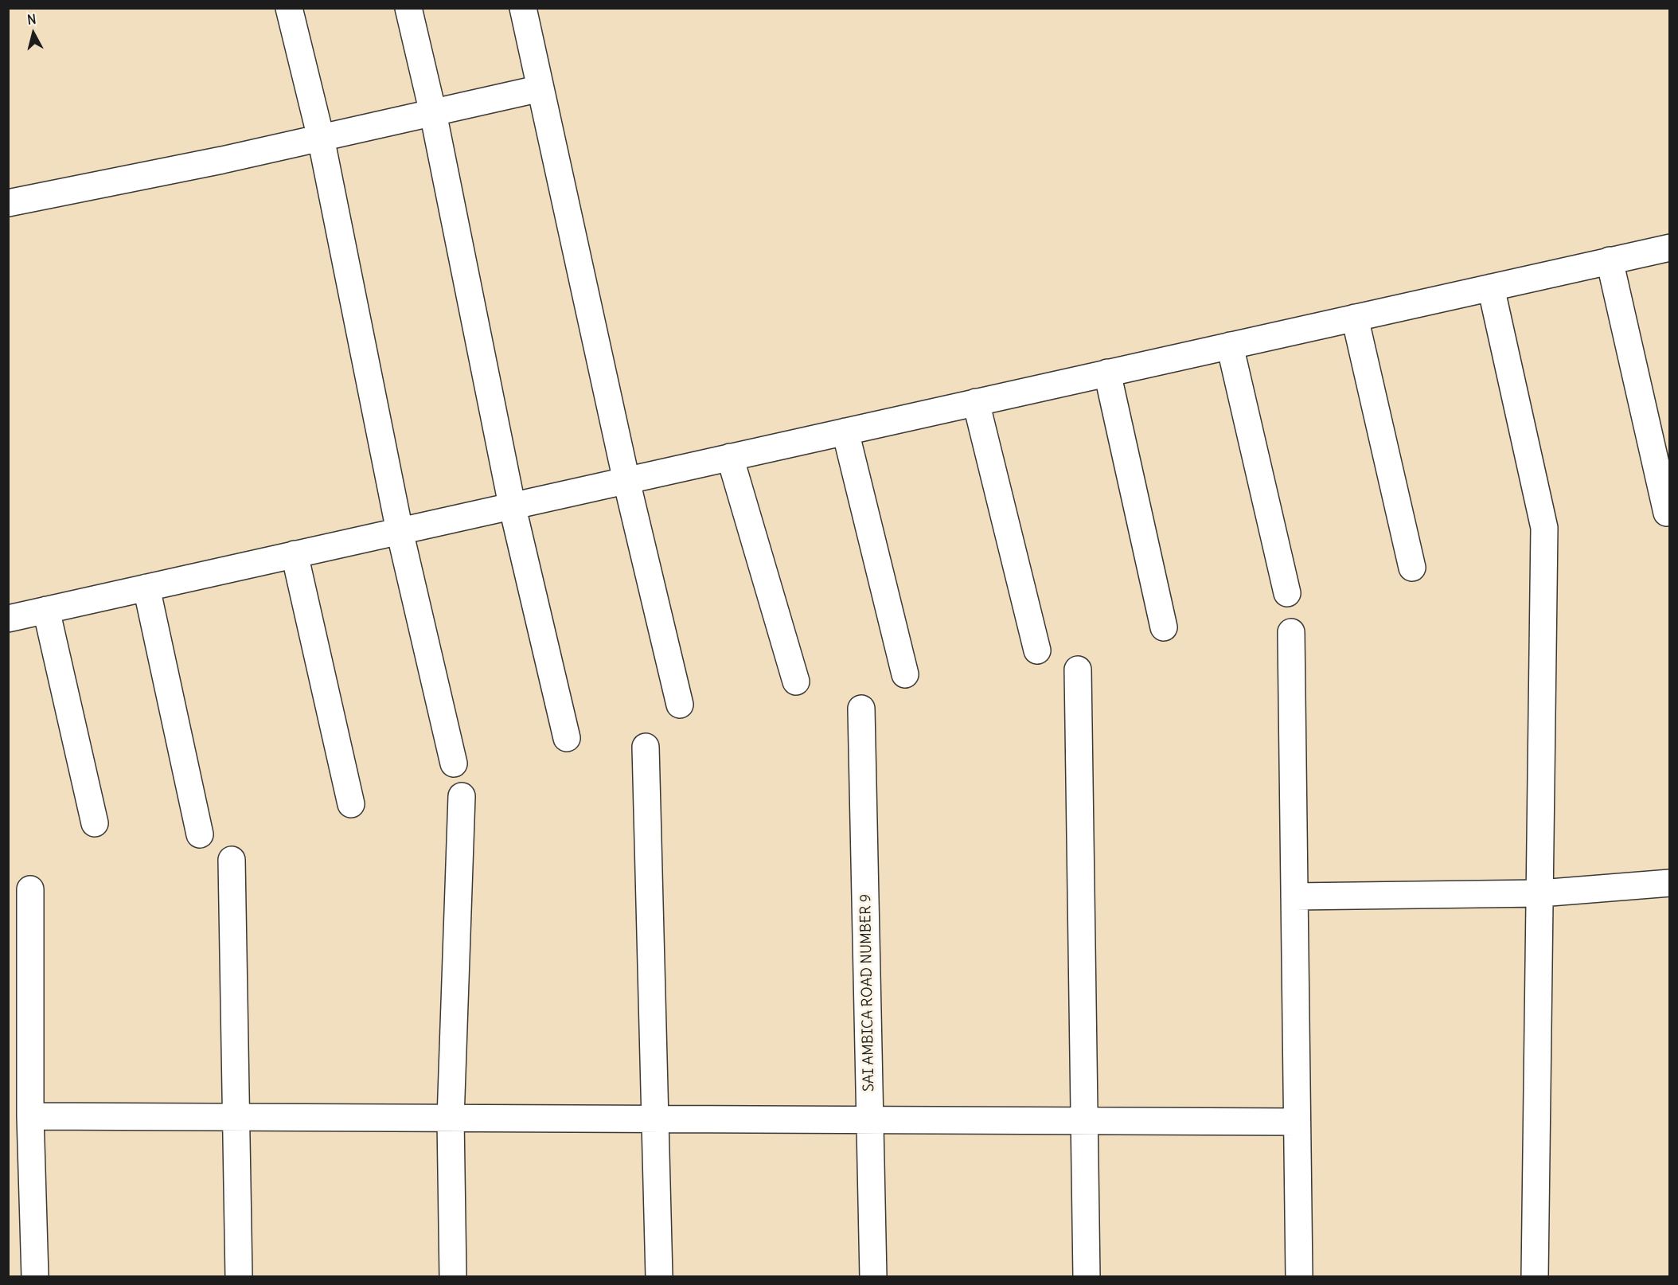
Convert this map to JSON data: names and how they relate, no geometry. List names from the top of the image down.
{
  "streets": {
    "street": ["SAI AMBICA ROAD NUMBER 9"]
  },
  "north": "top"
}
